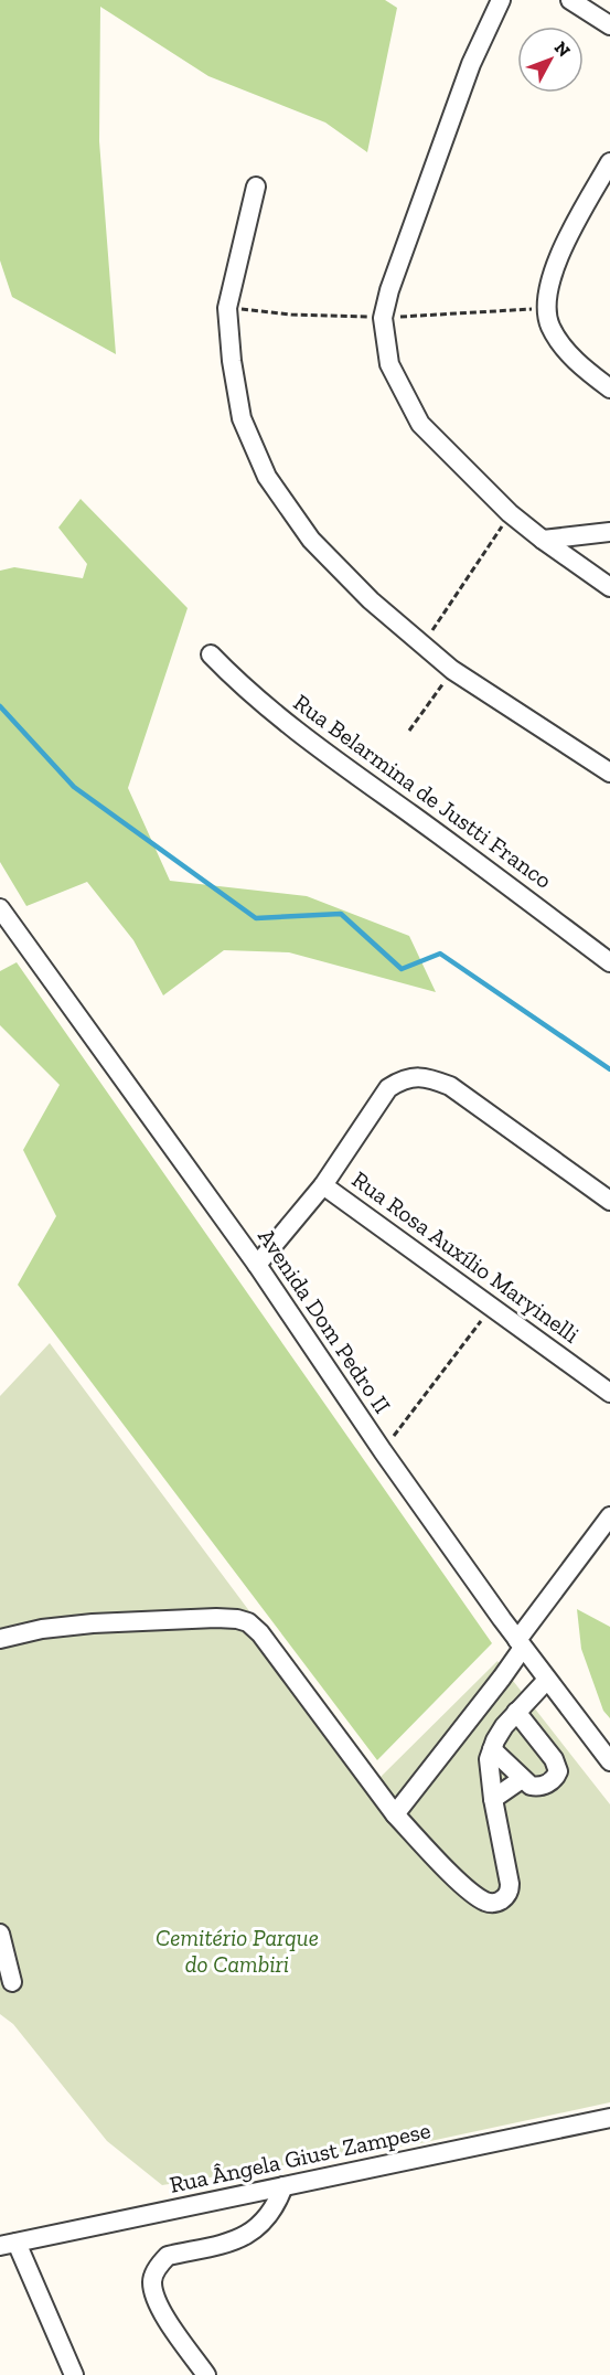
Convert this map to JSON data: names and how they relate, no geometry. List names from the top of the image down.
{
  "streets": {
    "street": [
      "Rua Belarmina de Justti Franco",
      "Rua Rosa Auxílio Maryinelli",
      "Avenida Dom Pedro II",
      "Rua Ângela Giust Zampese"
    ]
  },
  "parks": ["Cemitério Parque do Cambiri"],
  "north": "top right"
}
